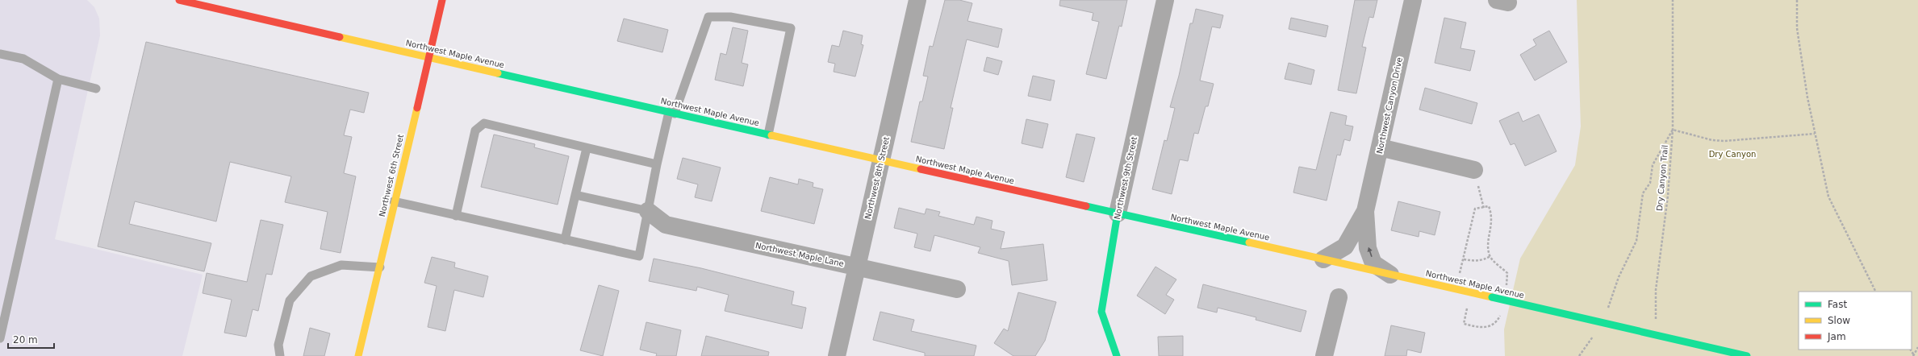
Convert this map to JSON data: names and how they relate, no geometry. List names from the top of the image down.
{
  "streets": {
    "main road": ["Northwest Maple Avenue", "Northwest 6th Street", "Northwest 9th Street"],
    "street": ["Northwest Canyon Drive", "Northwest 8th Street", "Northwest Maple Lane"],
    "path": ["Dry Canyon Trail"]
  },
  "crossings": [
    ["Northwest Maple Avenue", "Northwest Canyon Drive"],
    ["Northwest Maple Avenue", "Northwest 6th Street"],
    ["Northwest Maple Avenue", "Northwest 8th Street"],
    ["Northwest Maple Avenue", "Northwest 9th Street"],
    ["Northwest 8th Street", "Northwest Maple Lane"]
  ],
  "parks": ["Dry Canyon"],
  "legend": ["Fast", "Slow", "Jam"],
  "scale_bar": "20 m"
}
